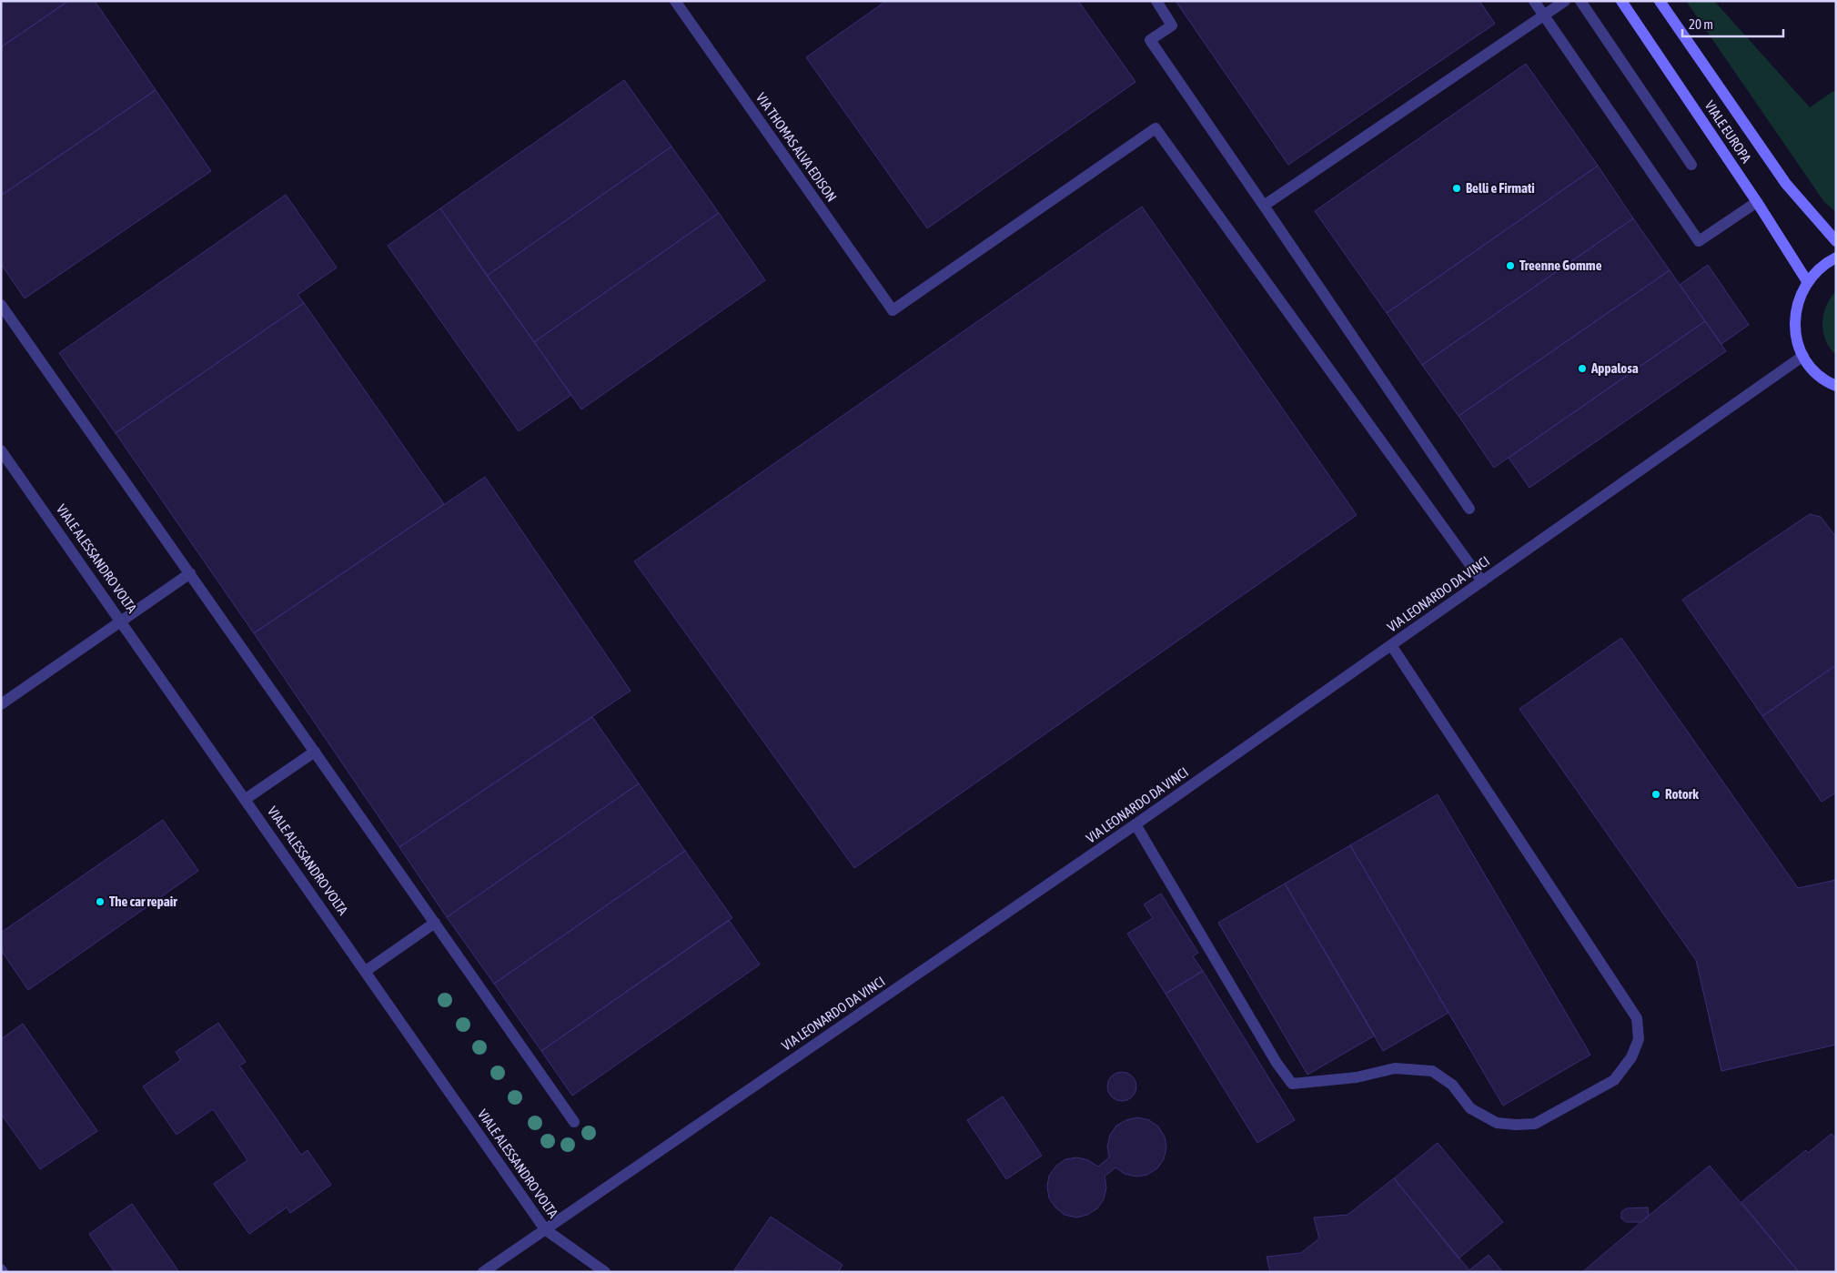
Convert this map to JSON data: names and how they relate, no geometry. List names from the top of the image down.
{
  "streets": {
    "main road": ["VIALE EUROPA"],
    "street": ["VIA THOMAS ALVA EDISON", "VIALE ALESSANDRO VOLTA", "VIA LEONARDO DA VINCI"]
  },
  "crossings": [
    ["VIA THOMAS ALVA EDISON", "VIA LEONARDO DA VINCI"],
    ["VIALE ALESSANDRO VOLTA", "VIA LEONARDO DA VINCI"]
  ],
  "places": [
    "Belli e Firmati",
    "Treenne Gomme",
    "Appalosa",
    "Rotork",
    "The car repair"
  ],
  "scale_bar": "20 m"
}
